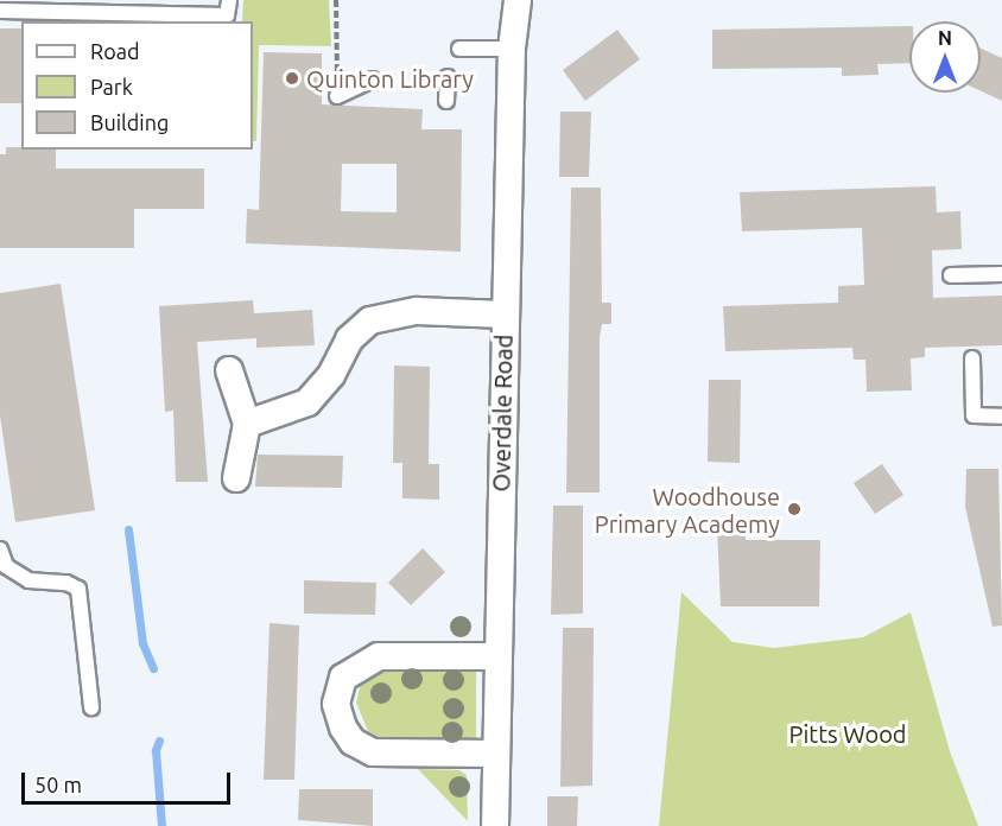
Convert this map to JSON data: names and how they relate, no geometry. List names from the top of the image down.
{
  "streets": {
    "street": ["Overdale Road"]
  },
  "parks": ["Pitts Wood"],
  "places": ["Quinton Library", "Woodhouse Primary Academy"],
  "legend": ["Road", "Park", "Building"],
  "scale_bar": "50 m",
  "north": "top"
}
